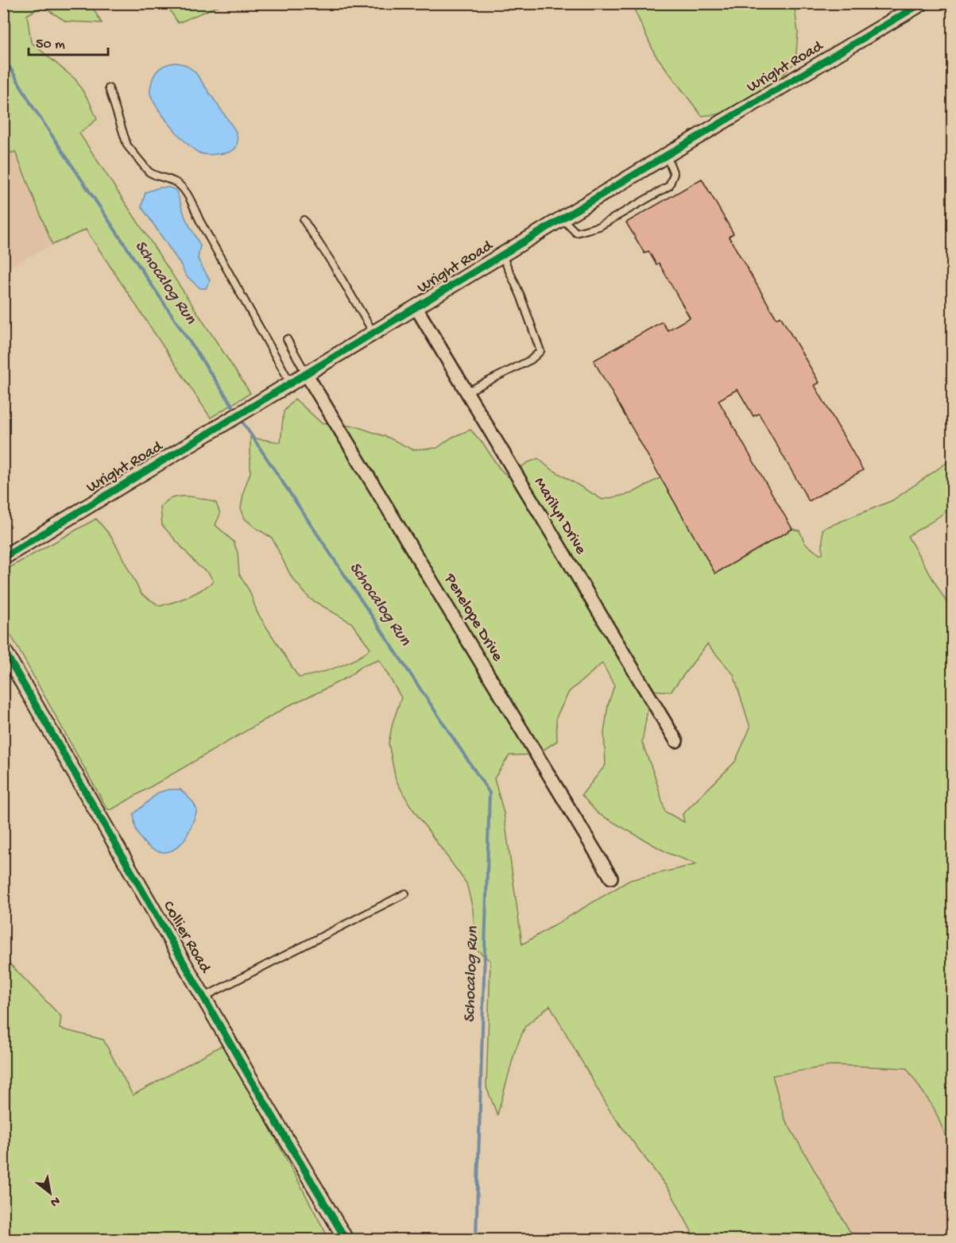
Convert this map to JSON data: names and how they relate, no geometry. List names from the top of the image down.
{
  "streets": {
    "street": [
      "Wright Road",
      "Marilyn Drive",
      "Penelope Drive",
      "Collier Road"
    ]
  },
  "crossings": [
    ["Wright Road", "Marilyn Drive"],
    ["Wright Road", "Penelope Drive"]
  ],
  "water": ["Schocalog Run"],
  "scale_bar": "50 m",
  "north": "bottom right"
}
